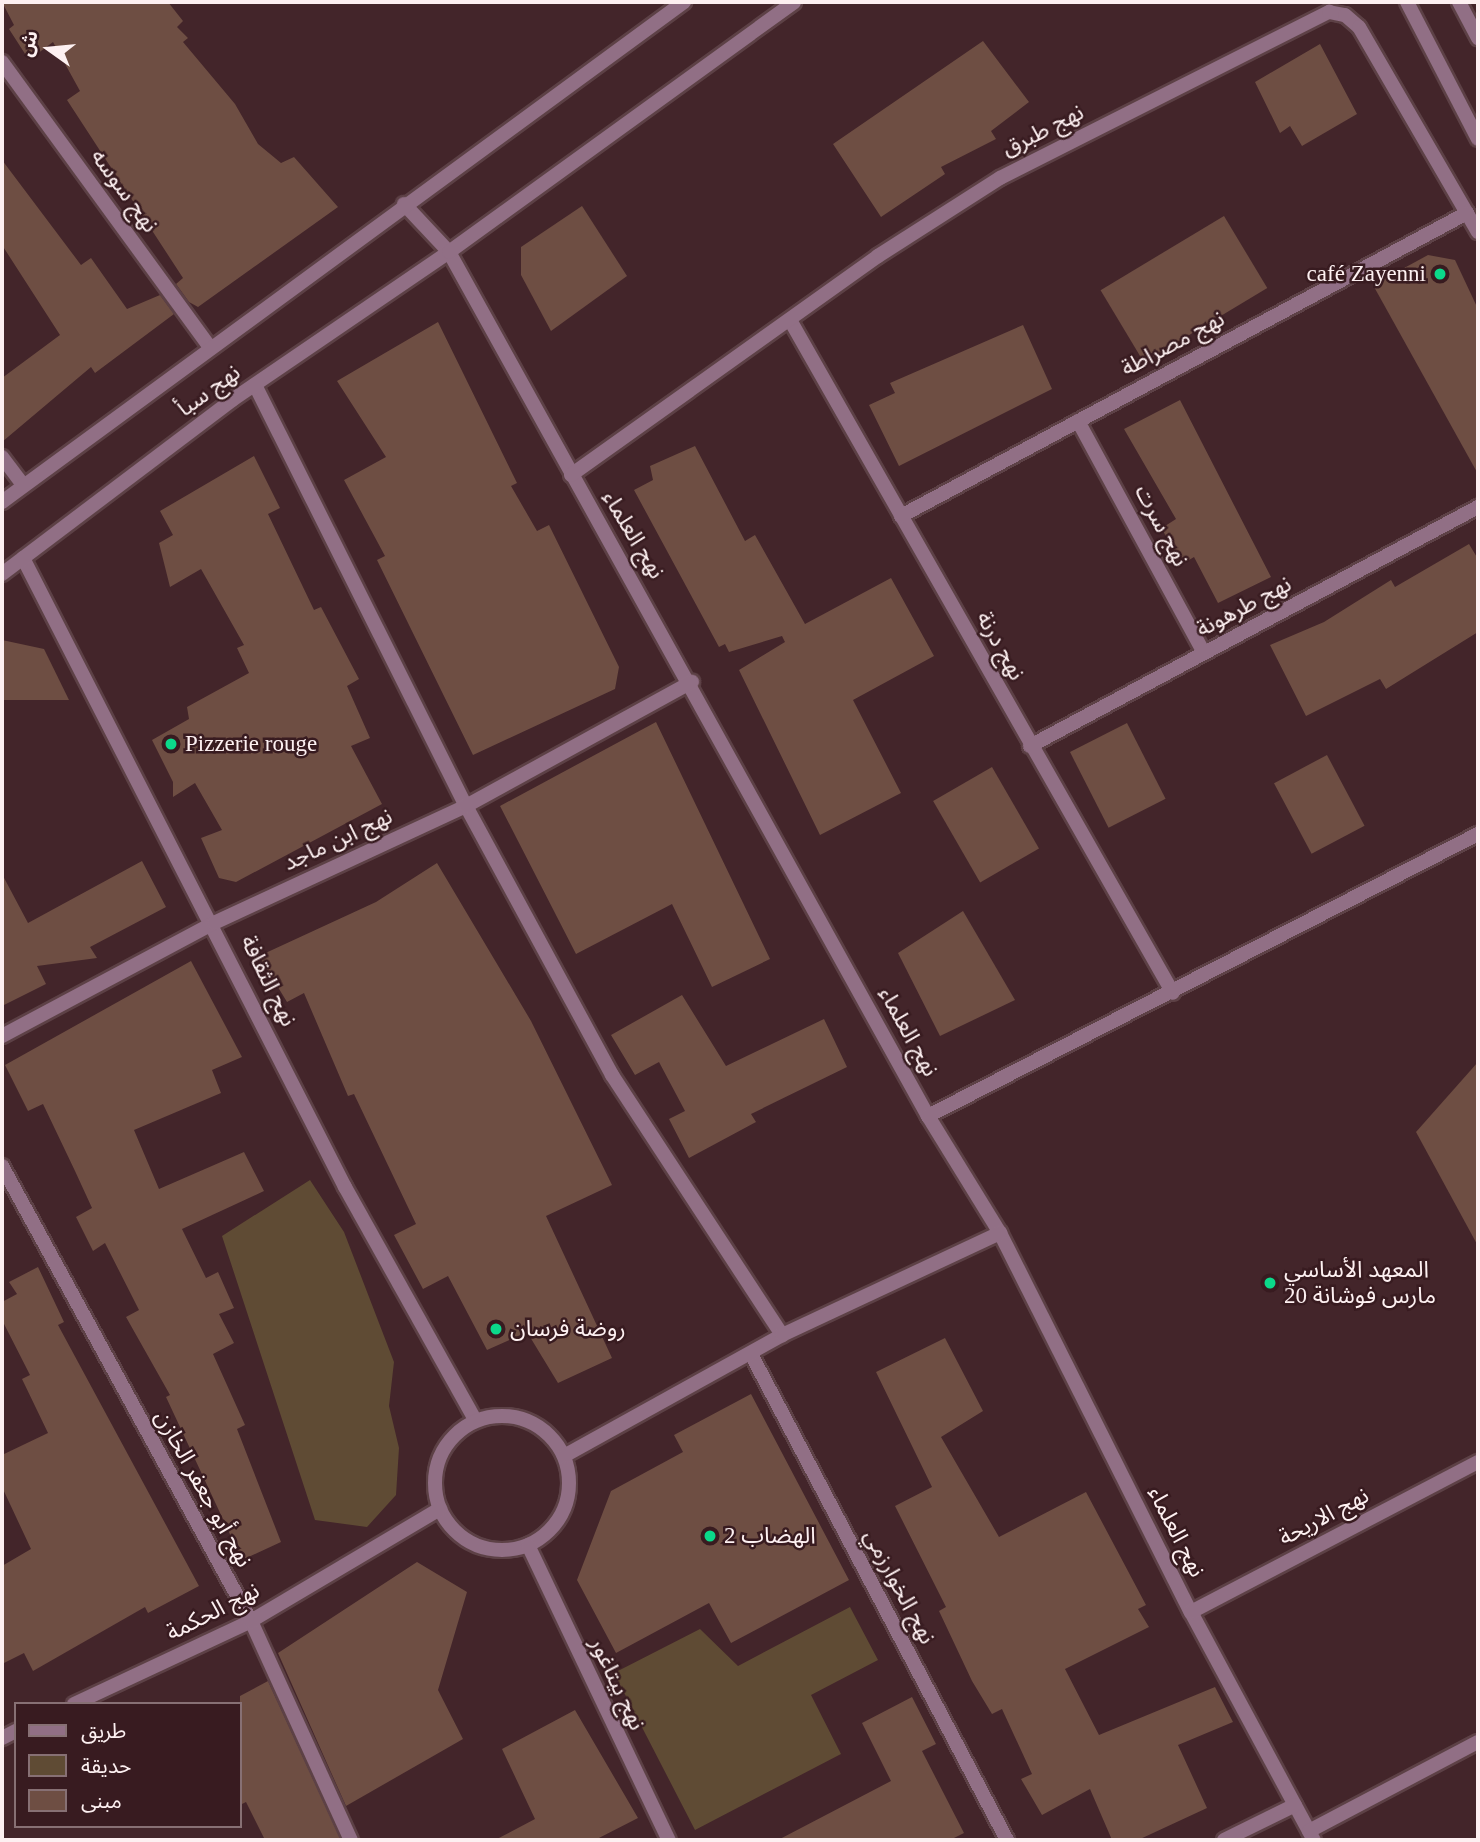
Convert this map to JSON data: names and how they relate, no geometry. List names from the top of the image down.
{
  "streets": {
    "street": [
      "نهج طبرق",
      "نهج سوسه",
      "نهج مصراطة",
      "نهج سبأ",
      "نهج سرت",
      "نهج العلماء",
      "نهج طرهونة",
      "نهج درنة",
      "نهج ابن ماجد",
      "نهج الثقافة",
      "نهج أبو جعفر الخازن",
      "نهج الاريحة",
      "نهج الخوارزمي",
      "نهج الحكمة",
      "نهج بيتاغور"
    ]
  },
  "crossings": [
    ["نهج طبرق", "نهج مصراطة"],
    ["نهج طبرق", "نهج العلماء"],
    ["نهج طبرق", "نهج درنة"],
    ["نهج مصراطة", "نهج سرت"],
    ["نهج مصراطة", "نهج درنة"],
    ["نهج سبأ", "نهج العلماء"],
    ["نهج سبأ", "نهج الثقافة"],
    ["نهج سرت", "نهج طرهونة"],
    ["نهج العلماء", "نهج ابن ماجد"],
    ["نهج العلماء", "نهج الاريحة"],
    ["نهج طرهونة", "نهج درنة"],
    ["نهج ابن ماجد", "نهج الثقافة"],
    ["نهج الثقافة", "نهج الحكمة"],
    ["نهج الثقافة", "نهج بيتاغور"],
    ["نهج أبو جعفر الخازن", "نهج الحكمة"],
    ["نهج الحكمة", "نهج بيتاغور"]
  ],
  "places": [
    "café Zayenni",
    "Pizzerie rouge",
    "المعهد الأساسي 20 مارس فوشانة",
    "روضة فرسان",
    "الهضاب 2"
  ],
  "legend": ["طريق", "حديقة", "مبنى"],
  "north": "left"
}
